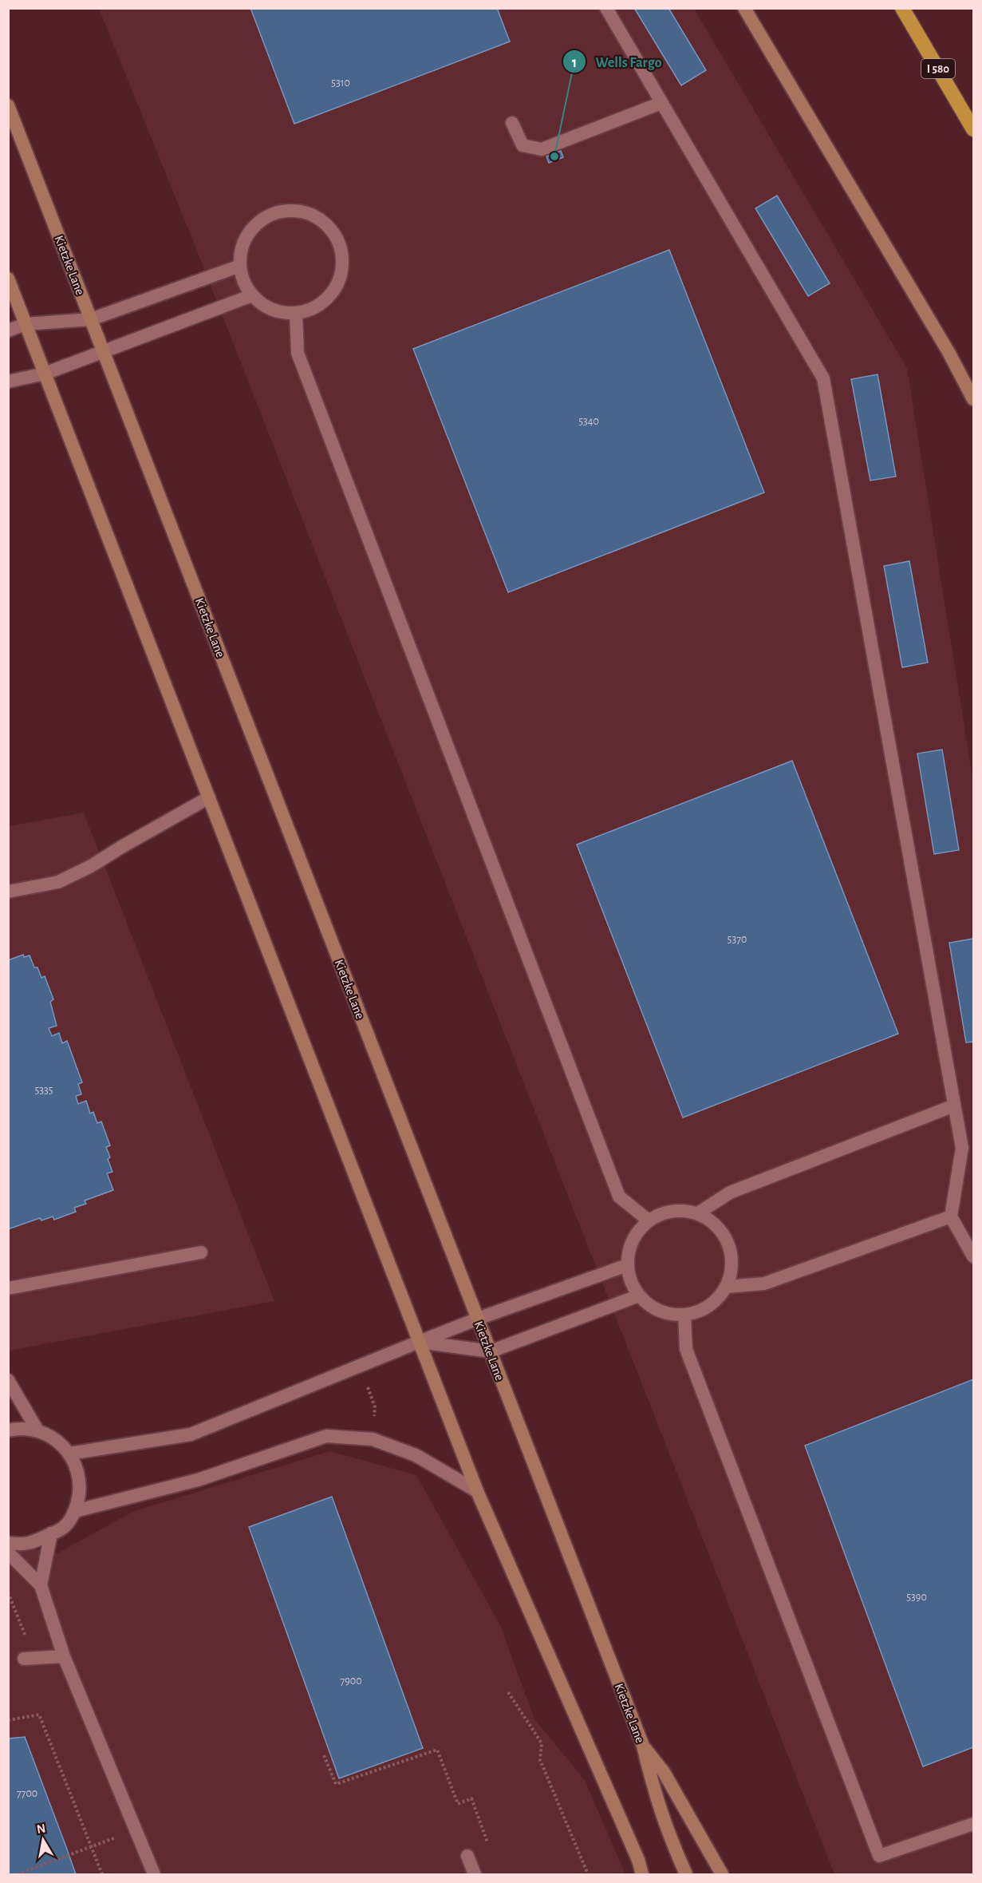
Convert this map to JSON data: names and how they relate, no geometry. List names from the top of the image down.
{
  "streets": {
    "highway": ["I 580"],
    "main road": ["Kietzke Lane"]
  },
  "places": ["Wells Fargo"],
  "house_numbers": [
    "5310",
    "5340",
    "5370",
    "5335",
    "5390",
    "7900",
    "7700"
  ],
  "north": "top"
}
